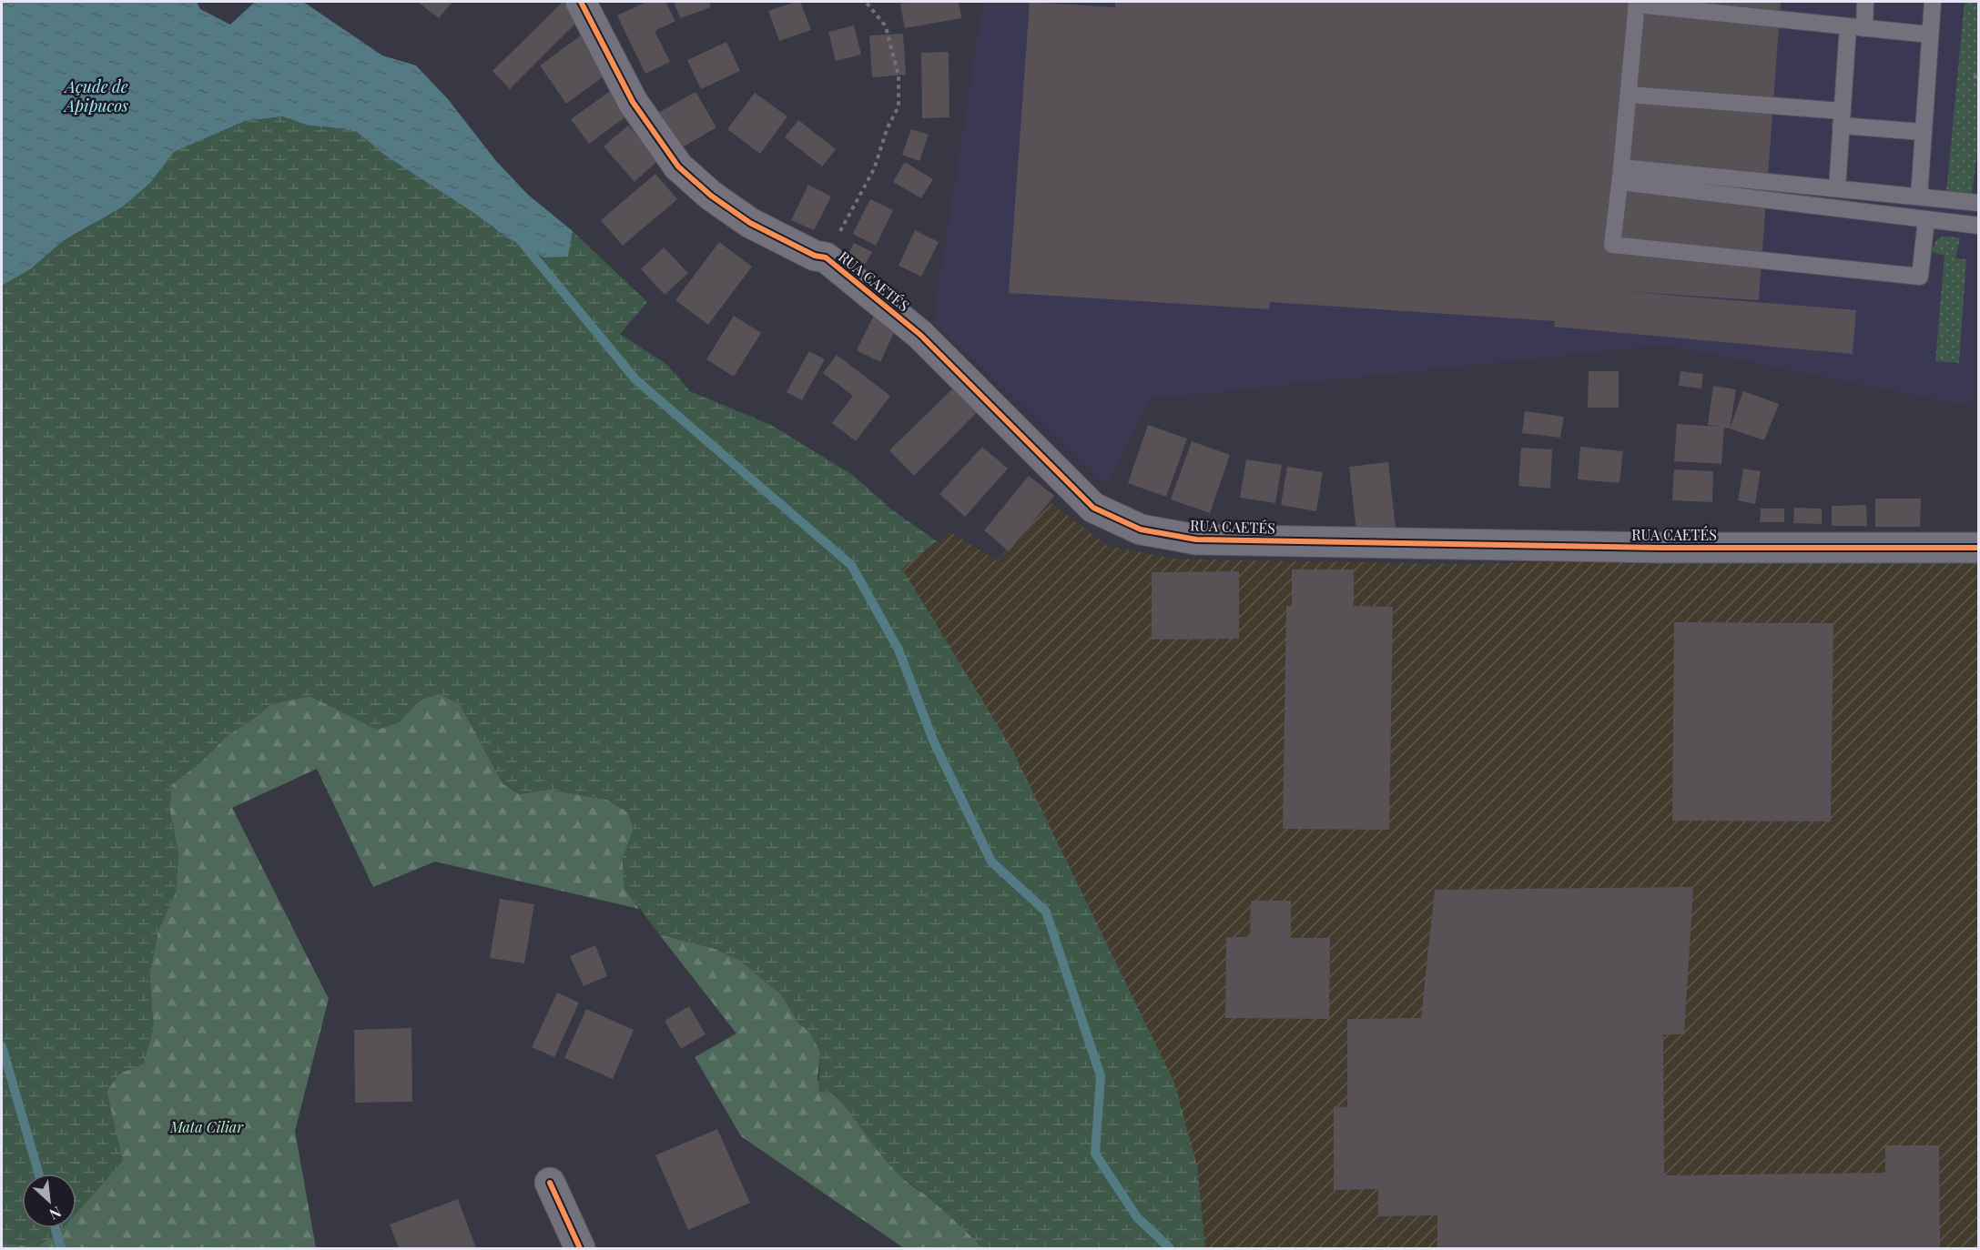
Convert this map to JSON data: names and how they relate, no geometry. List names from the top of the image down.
{
  "streets": {
    "street": ["RUA CAETÉS"]
  },
  "water": ["Açude de Apipucos"],
  "parks": ["Mata Ciliar"],
  "north": "bottom right"
}
